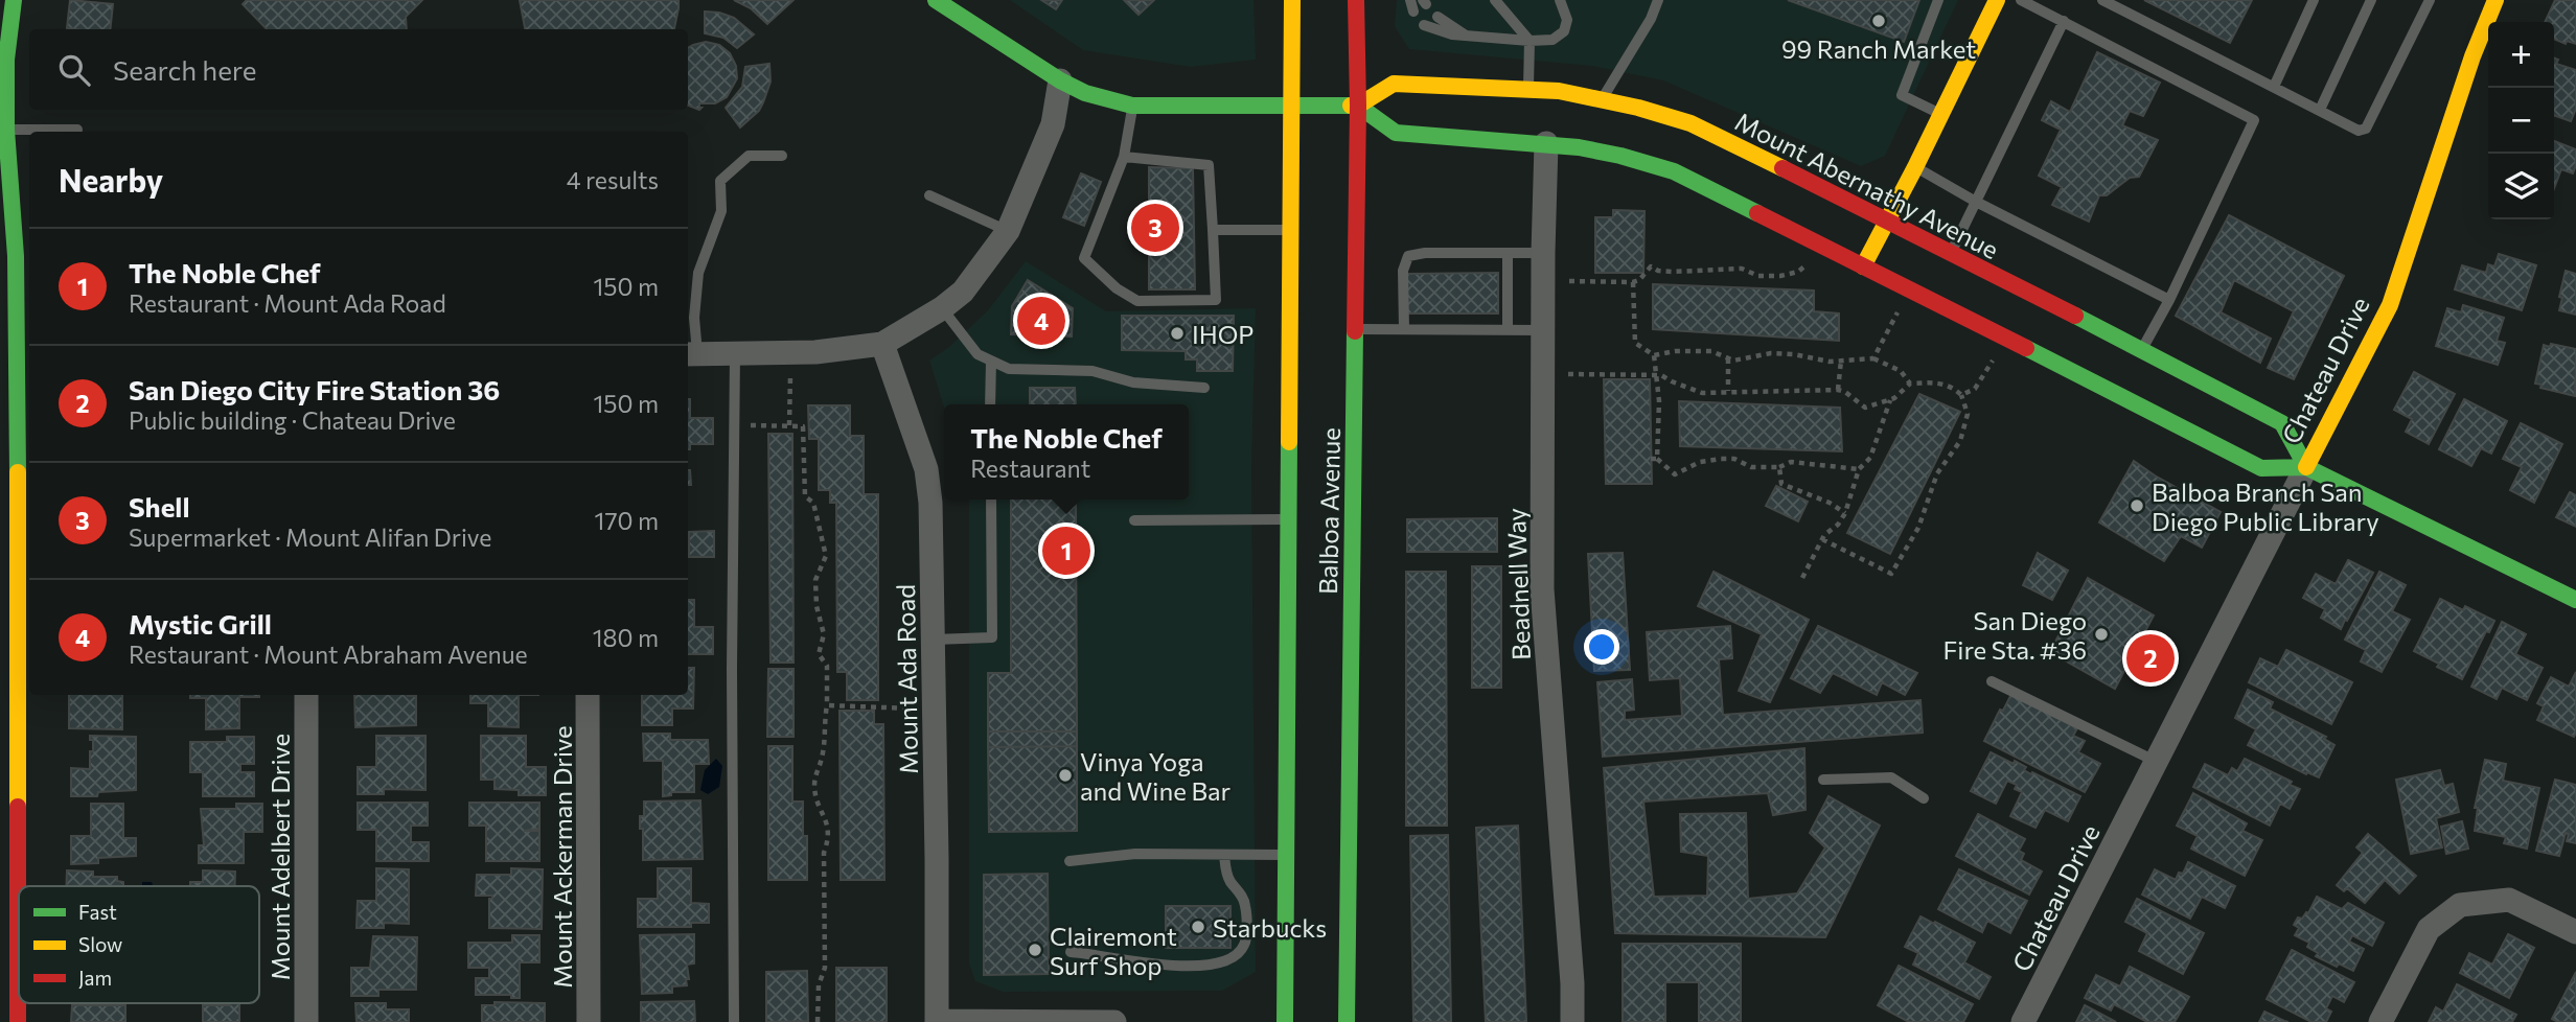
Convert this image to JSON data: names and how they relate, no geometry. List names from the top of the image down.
{
  "streets": {
    "main road": ["Mount Abernathy Avenue", "Chateau Drive", "Balboa Avenue"],
    "street": [
      "Beadnell Way",
      "Mount Ada Road",
      "Mount Adelbert Drive",
      "Mount Ackerman Drive"
    ]
  },
  "crossings": [
    ["Mount Abernathy Avenue", "Chateau Drive"],
    ["Mount Abernathy Avenue", "Balboa Avenue"]
  ],
  "places": [
    "99 Ranch Market",
    "IHOP",
    "Balboa Branch San Diego Public Library",
    "San Diego Fire Sta. #36",
    "Vinya Yoga and Wine Bar",
    "Starbucks",
    "Clairemont Surf Shop"
  ],
  "legend": ["Fast", "Slow", "Jam"],
  "page": {
    "map_buttons": ["+", "−"],
    "search": "Search here",
    "heading": ["Nearby", "4 results"],
    "pins": [
      "3",
      "4",
      "1",
      "2"
    ],
    "list": [
      {
        "mark": "1",
        "name": "The Noble Chef",
        "note": "Restaurant · Mount Ada Road",
        "value": "150 m"
      },
      {
        "mark": "2",
        "name": "San Diego City Fire Station 36",
        "note": "Public building · Chateau Drive",
        "value": "150 m"
      },
      {
        "mark": "3",
        "name": "Shell",
        "note": "Supermarket · Mount Alifan Drive",
        "value": "170 m"
      },
      {
        "mark": "4",
        "name": "Mystic Grill",
        "note": "Restaurant · Mount Abraham Avenue",
        "value": "180 m"
      }
    ],
    "popup": ["The Noble Chef", "Restaurant"]
  }
}
